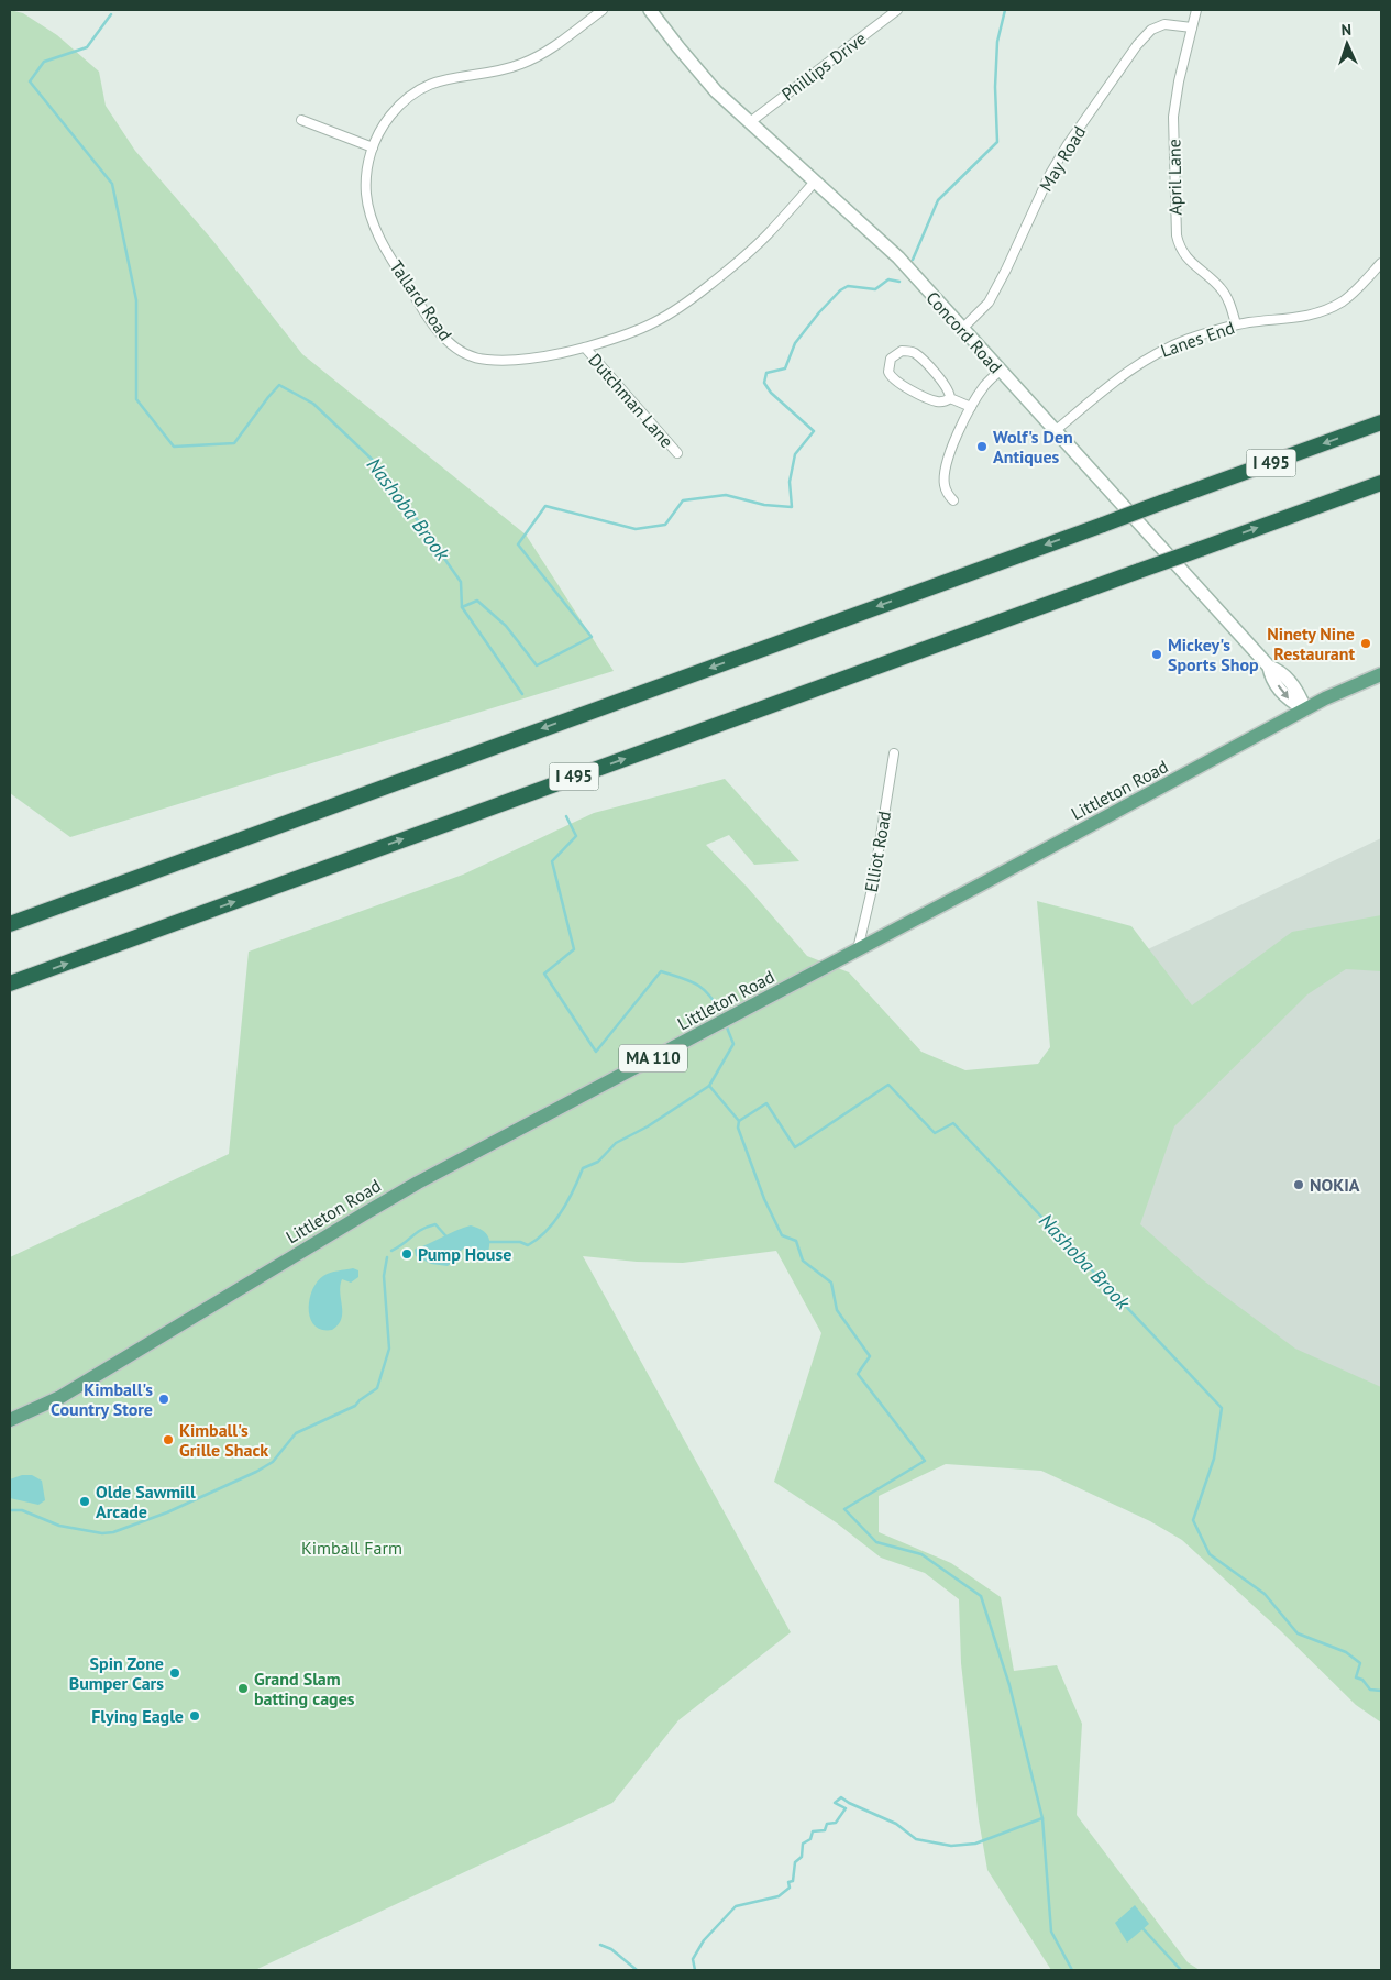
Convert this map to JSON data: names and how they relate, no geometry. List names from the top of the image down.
{
  "streets": {
    "highway": ["I 495"],
    "main road": ["Concord Road", "Littleton Road", "MA 110"],
    "street": [
      "Phillips Drive",
      "May Road",
      "April Lane",
      "Tallard Road",
      "Lanes End",
      "Dutchman Lane",
      "Elliot Road"
    ]
  },
  "crossings": [
    ["Phillips Drive", "Concord Road"],
    ["May Road", "April Lane"],
    ["May Road", "Concord Road"],
    ["April Lane", "Lanes End"],
    ["Tallard Road", "Concord Road"],
    ["Tallard Road", "Dutchman Lane"],
    ["Concord Road", "Lanes End"],
    ["Concord Road", "Littleton Road"],
    ["Littleton Road", "Elliot Road"]
  ],
  "water": ["Nashoba Brook"],
  "parks": ["Kimball Farm"],
  "places": [
    "Wolf's Den Antiques",
    "Ninety Nine Restaurant",
    "Mickey's Sports Shop",
    "NOKIA",
    "Pump House",
    "Kimball's Country Store",
    "Kimball's Grille Shack",
    "Olde Sawmill Arcade",
    "Spin Zone Bumper Cars",
    "Grand Slam batting cages",
    "Flying Eagle"
  ],
  "north": "top"
}
